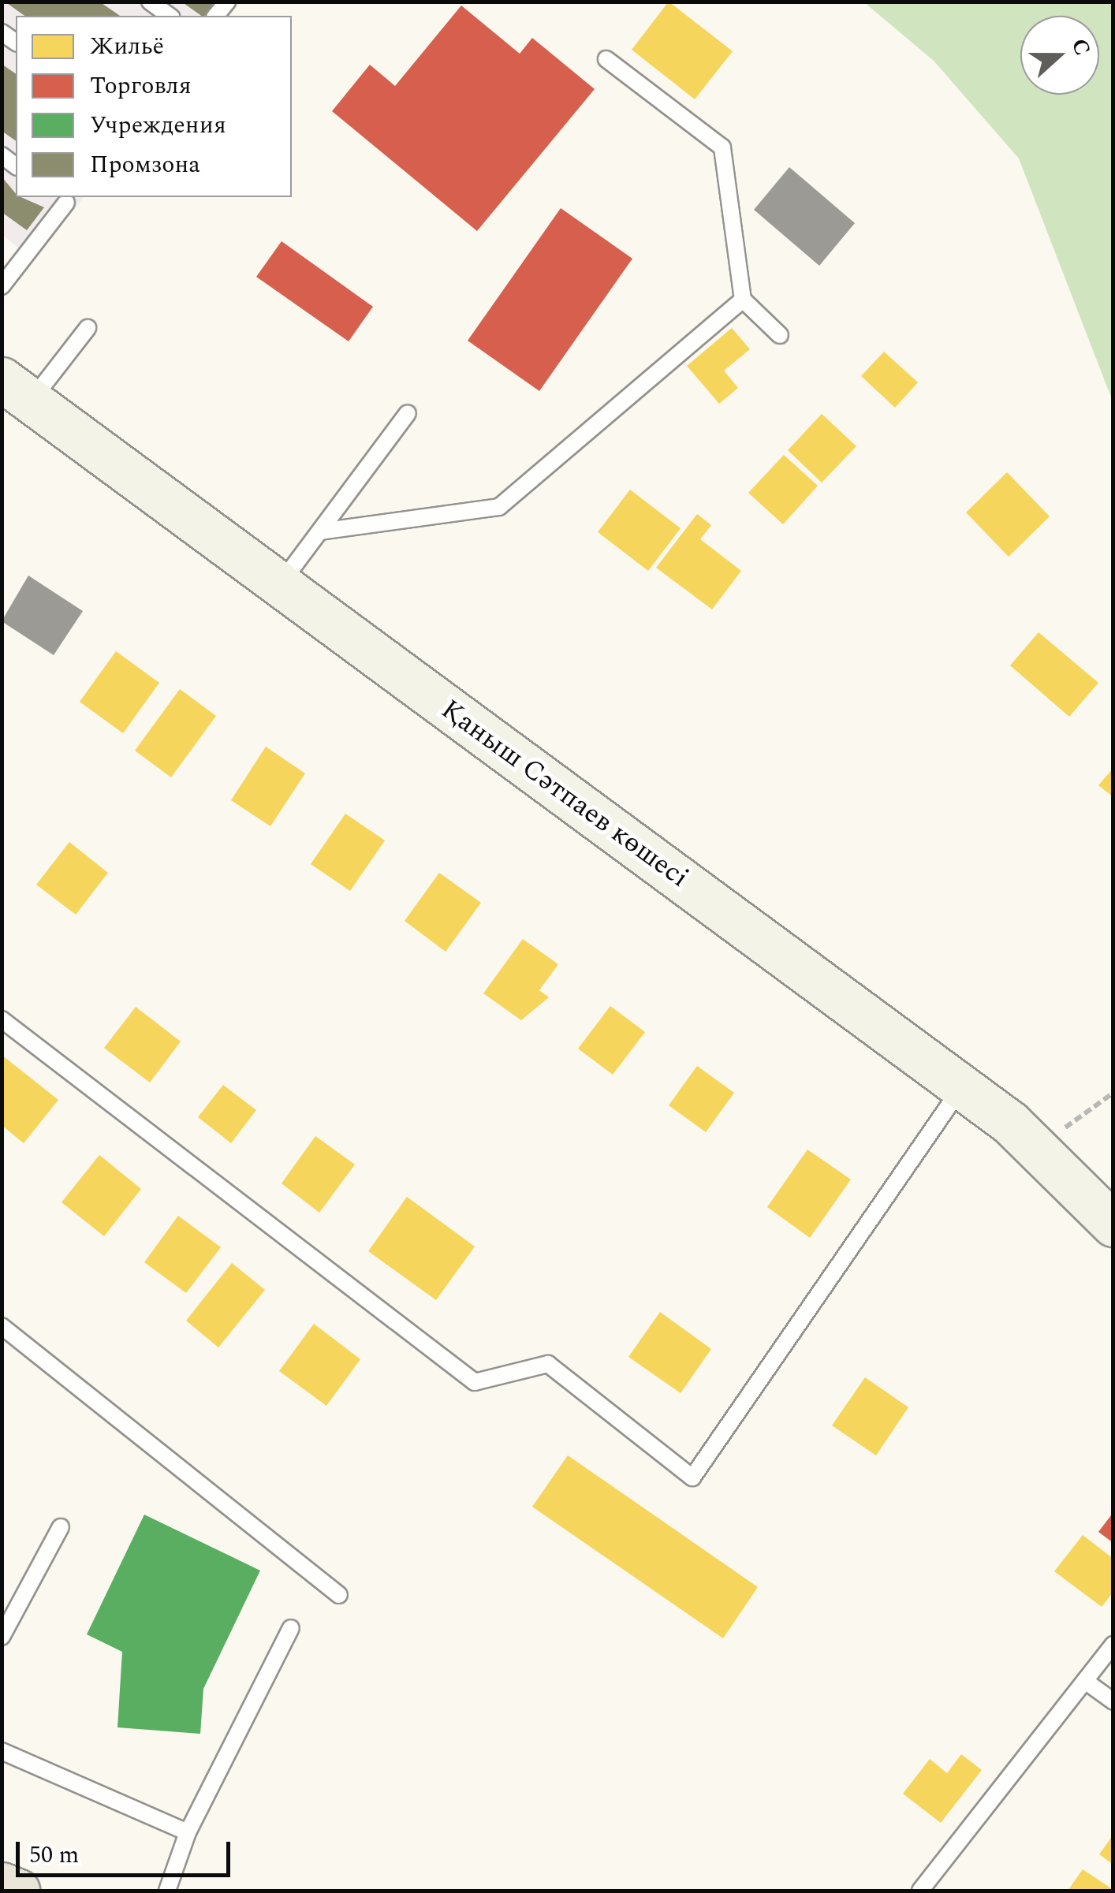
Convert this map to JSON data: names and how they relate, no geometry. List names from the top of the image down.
{
  "streets": {
    "street": ["Қаныш Сәтпаев көшесі"]
  },
  "legend": [
    "Жильё",
    "Торговля",
    "Учреждения",
    "Промзона"
  ],
  "scale_bar": "50 m",
  "north": "right"
}
